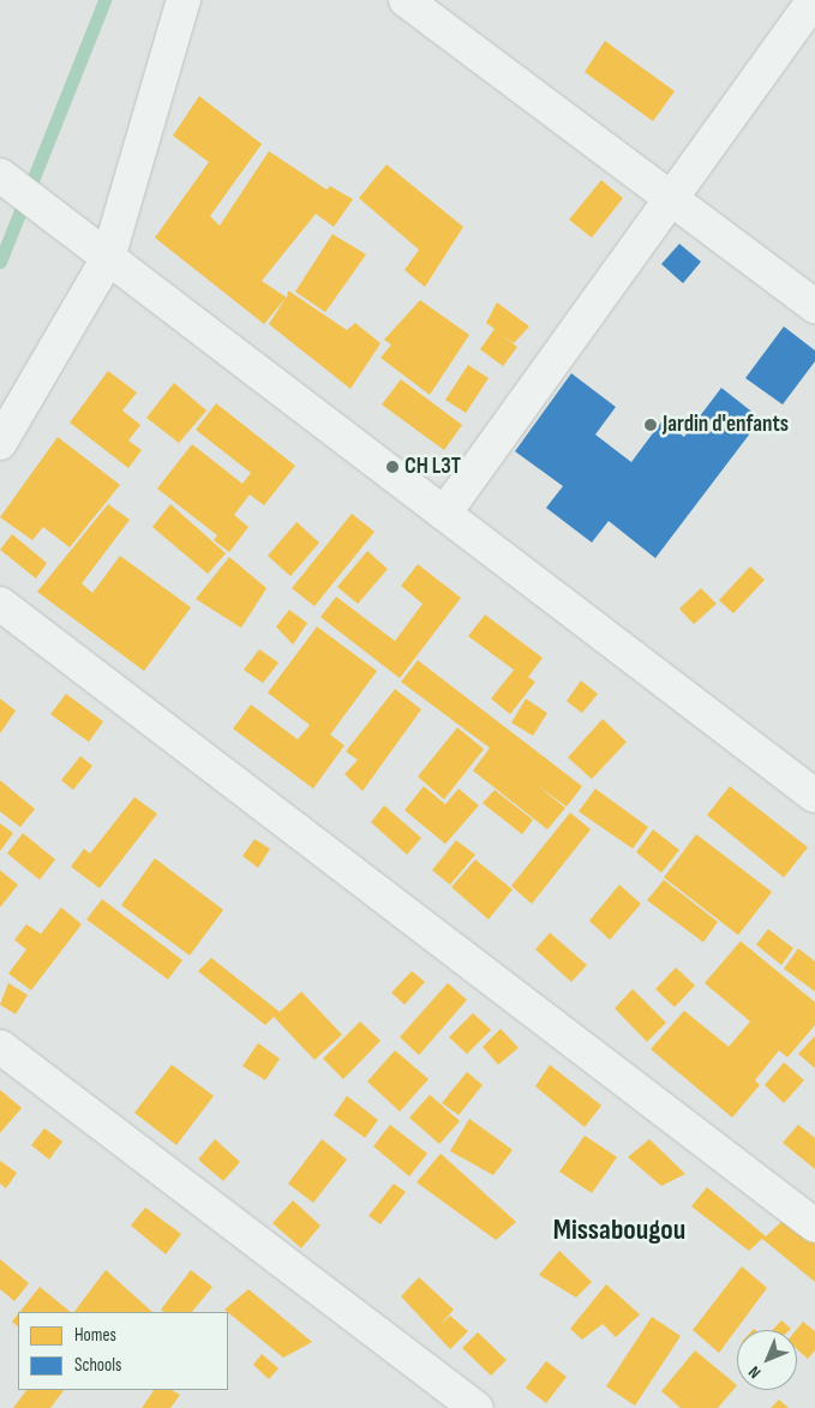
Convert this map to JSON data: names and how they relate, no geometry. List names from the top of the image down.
{
  "districts": ["Missabougou"],
  "places": ["Jardin d'enfants", "CH L3T"],
  "legend": ["Homes", "Schools"],
  "north": "bottom left"
}
